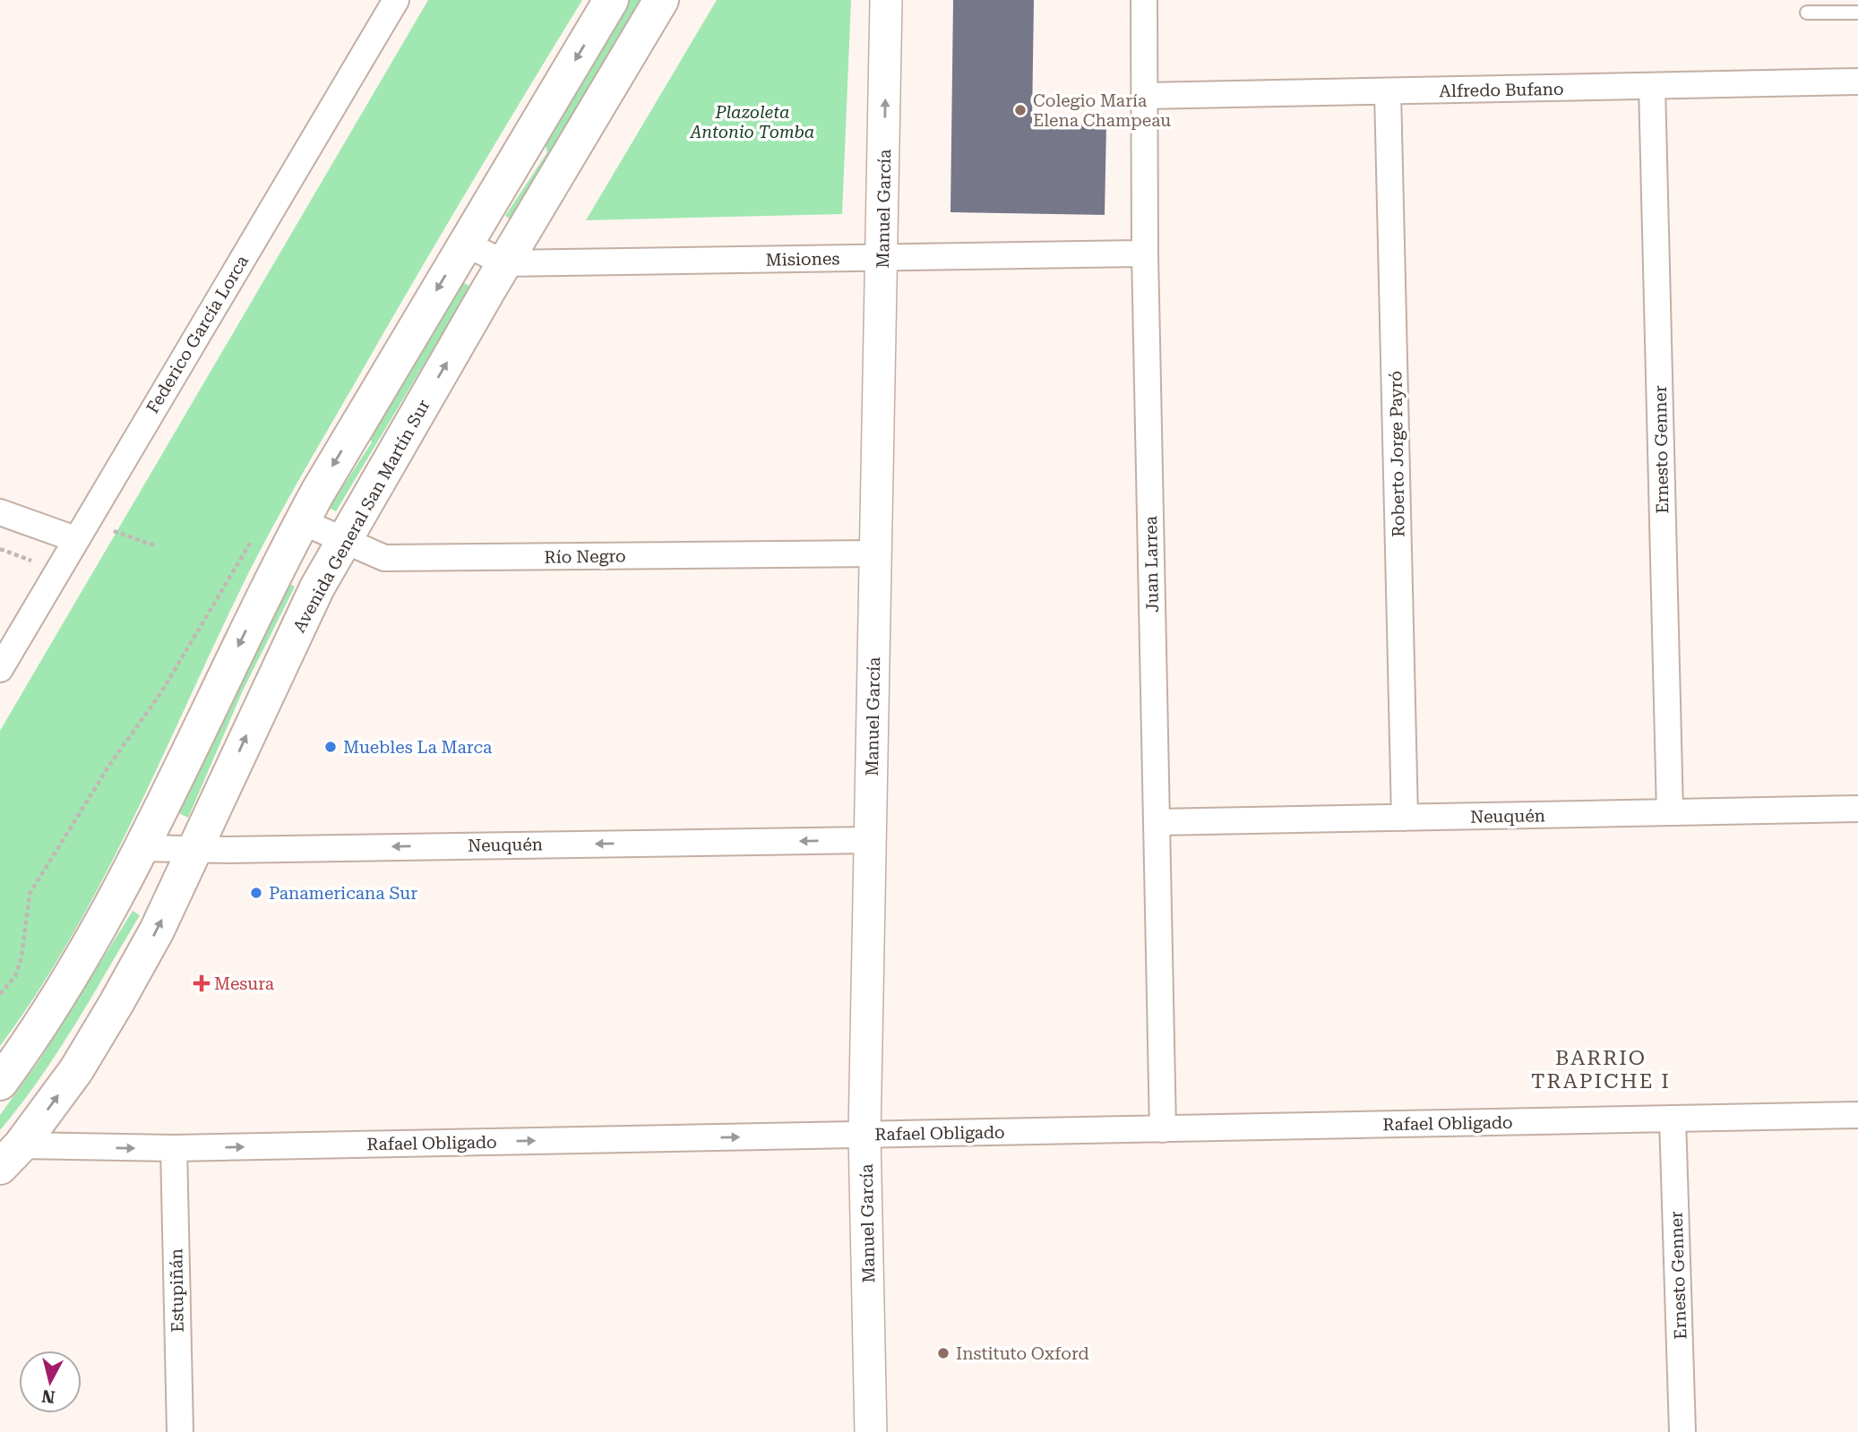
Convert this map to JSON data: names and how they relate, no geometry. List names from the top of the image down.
{
  "streets": {
    "main road": ["Avenida General San Martín Sur"],
    "street": [
      "Alfredo Bufano",
      "Manuel García",
      "Misiones",
      "Federico García Lorca",
      "Ernesto Genner",
      "Roberto Jorge Payró",
      "Río Negro",
      "Juan Larrea",
      "Neuquén",
      "Rafael Obligado",
      "Estupiñán"
    ]
  },
  "crossings": [
    ["Alfredo Bufano", "Ernesto Genner"],
    ["Alfredo Bufano", "Roberto Jorge Payró"],
    ["Alfredo Bufano", "Juan Larrea"],
    ["Manuel García", "Misiones"],
    ["Manuel García", "Río Negro"],
    ["Manuel García", "Neuquén"],
    ["Manuel García", "Rafael Obligado"],
    ["Misiones", "Avenida General San Martín Sur"],
    ["Misiones", "Juan Larrea"],
    ["Ernesto Genner", "Neuquén"],
    ["Ernesto Genner", "Rafael Obligado"],
    ["Roberto Jorge Payró", "Neuquén"],
    ["Avenida General San Martín Sur", "Río Negro"],
    ["Avenida General San Martín Sur", "Neuquén"],
    ["Avenida General San Martín Sur", "Rafael Obligado"],
    ["Juan Larrea", "Neuquén"],
    ["Juan Larrea", "Rafael Obligado"],
    ["Rafael Obligado", "Estupiñán"]
  ],
  "one_way": ["Neuquén", "Rafael Obligado"],
  "districts": ["BARRIO TRAPICHE I"],
  "parks": ["Plazoleta Antonio Tomba"],
  "places": {
    "other": [
      "Colegio María Elena Champeau",
      "Muebles La Marca",
      "Panamericana Sur",
      "Instituto Oxford"
    ],
    "health": ["Mesura"]
  },
  "north": "bottom"
}
